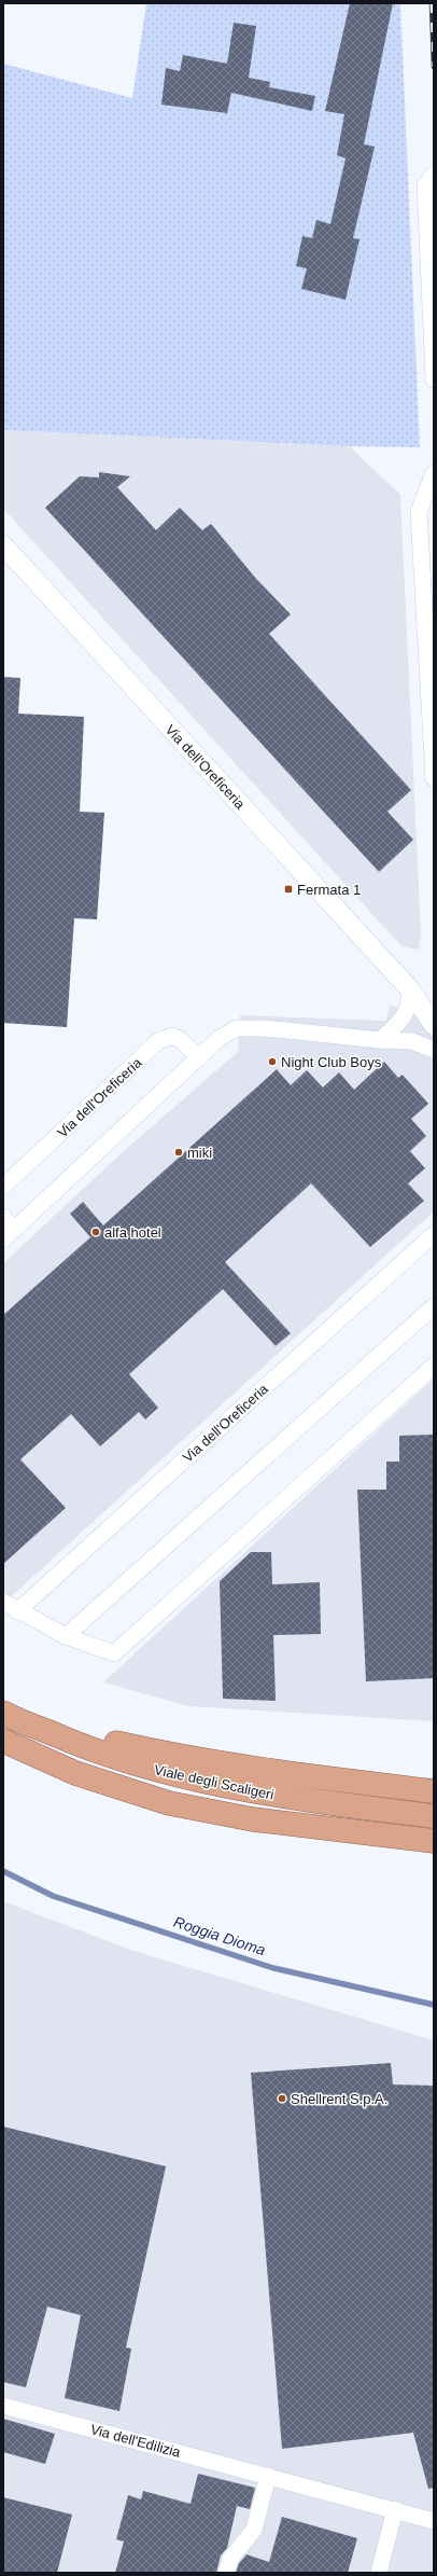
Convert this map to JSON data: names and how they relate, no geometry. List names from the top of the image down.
{
  "streets": {
    "highway": ["Viale degli Scaligeri"],
    "street": ["Via dell'Oreficeria", "Via dell'Edilizia"]
  },
  "water": ["Roggia Dioma"],
  "places": {
    "transit": ["Fermata 1"],
    "other": [
      "Night Club Boys",
      "miki",
      "alfa hotel",
      "Shellrent S.p.A."
    ]
  }
}
